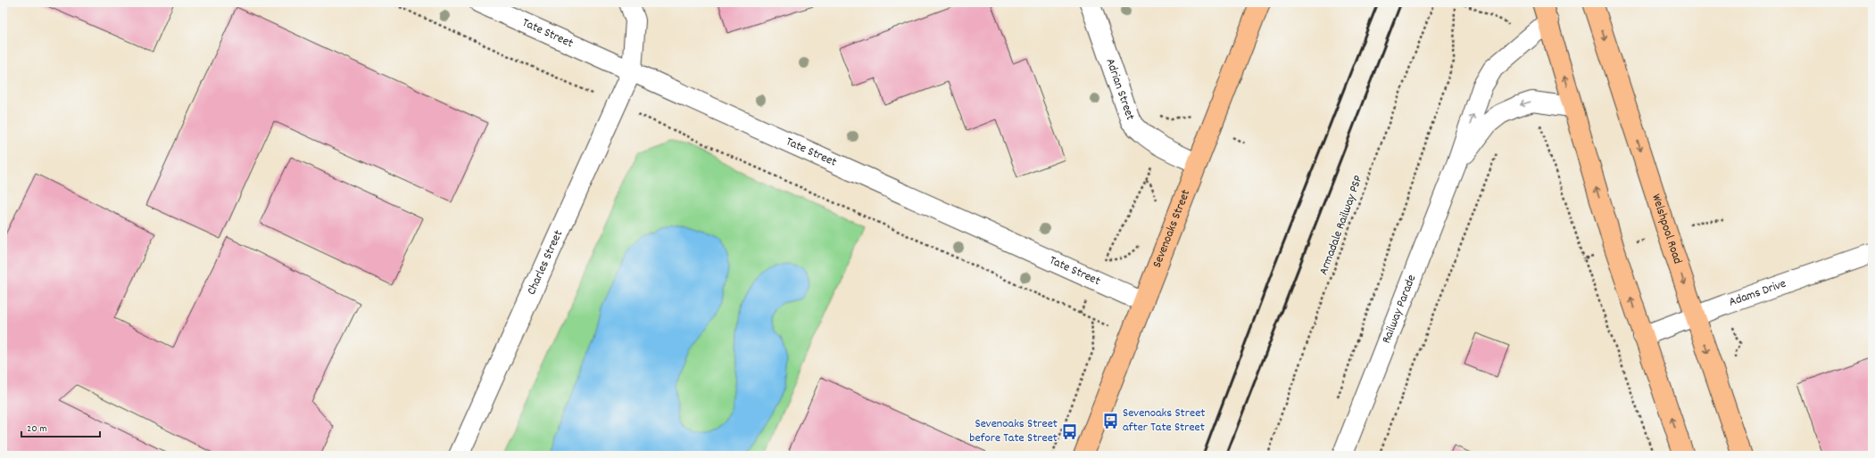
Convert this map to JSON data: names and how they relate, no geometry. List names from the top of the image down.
{
  "streets": {
    "main road": ["Sevenoaks Street", "Welshpool Road"],
    "street": [
      "Tate Street",
      "Adrian Street",
      "Charles Street",
      "Adams Drive",
      "Railway Parade"
    ],
    "path": ["Armadale Railway PSP"]
  },
  "crossings": [
    ["Tate Street", "Sevenoaks Street"],
    ["Tate Street", "Charles Street"],
    ["Adrian Street", "Sevenoaks Street"],
    ["Welshpool Road", "Adams Drive"]
  ],
  "places": {
    "bus stop": ["Sevenoaks Street after Tate Street", "Sevenoaks Street before Tate Street"]
  },
  "scale_bar": "20 m"
}
